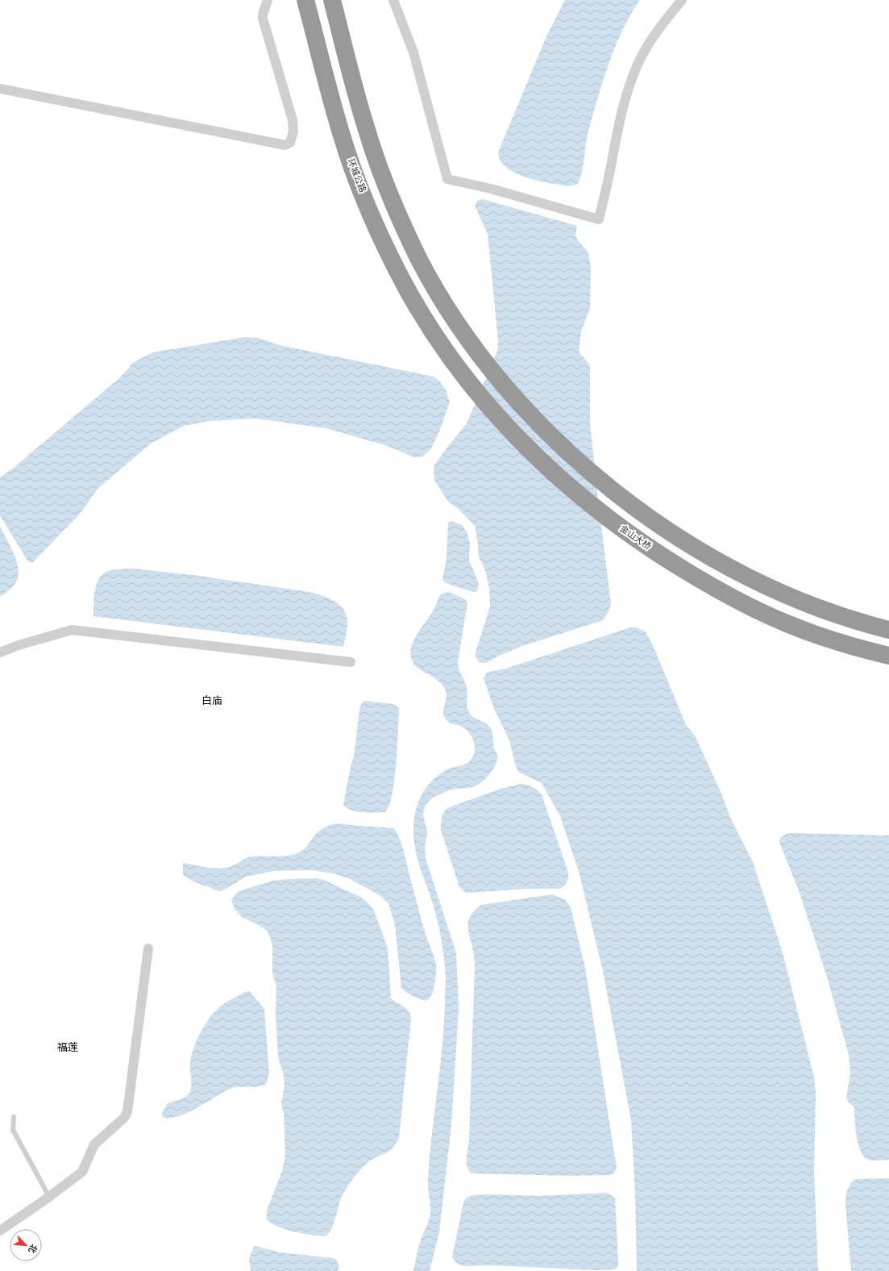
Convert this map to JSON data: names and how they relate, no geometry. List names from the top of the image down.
{
  "streets": {
    "highway": ["环城公路", "金山大桥"]
  },
  "crossings": [
    ["环城公路", "金山大桥"]
  ],
  "districts": ["白庙", "福莲"],
  "north": "bottom right"
}
